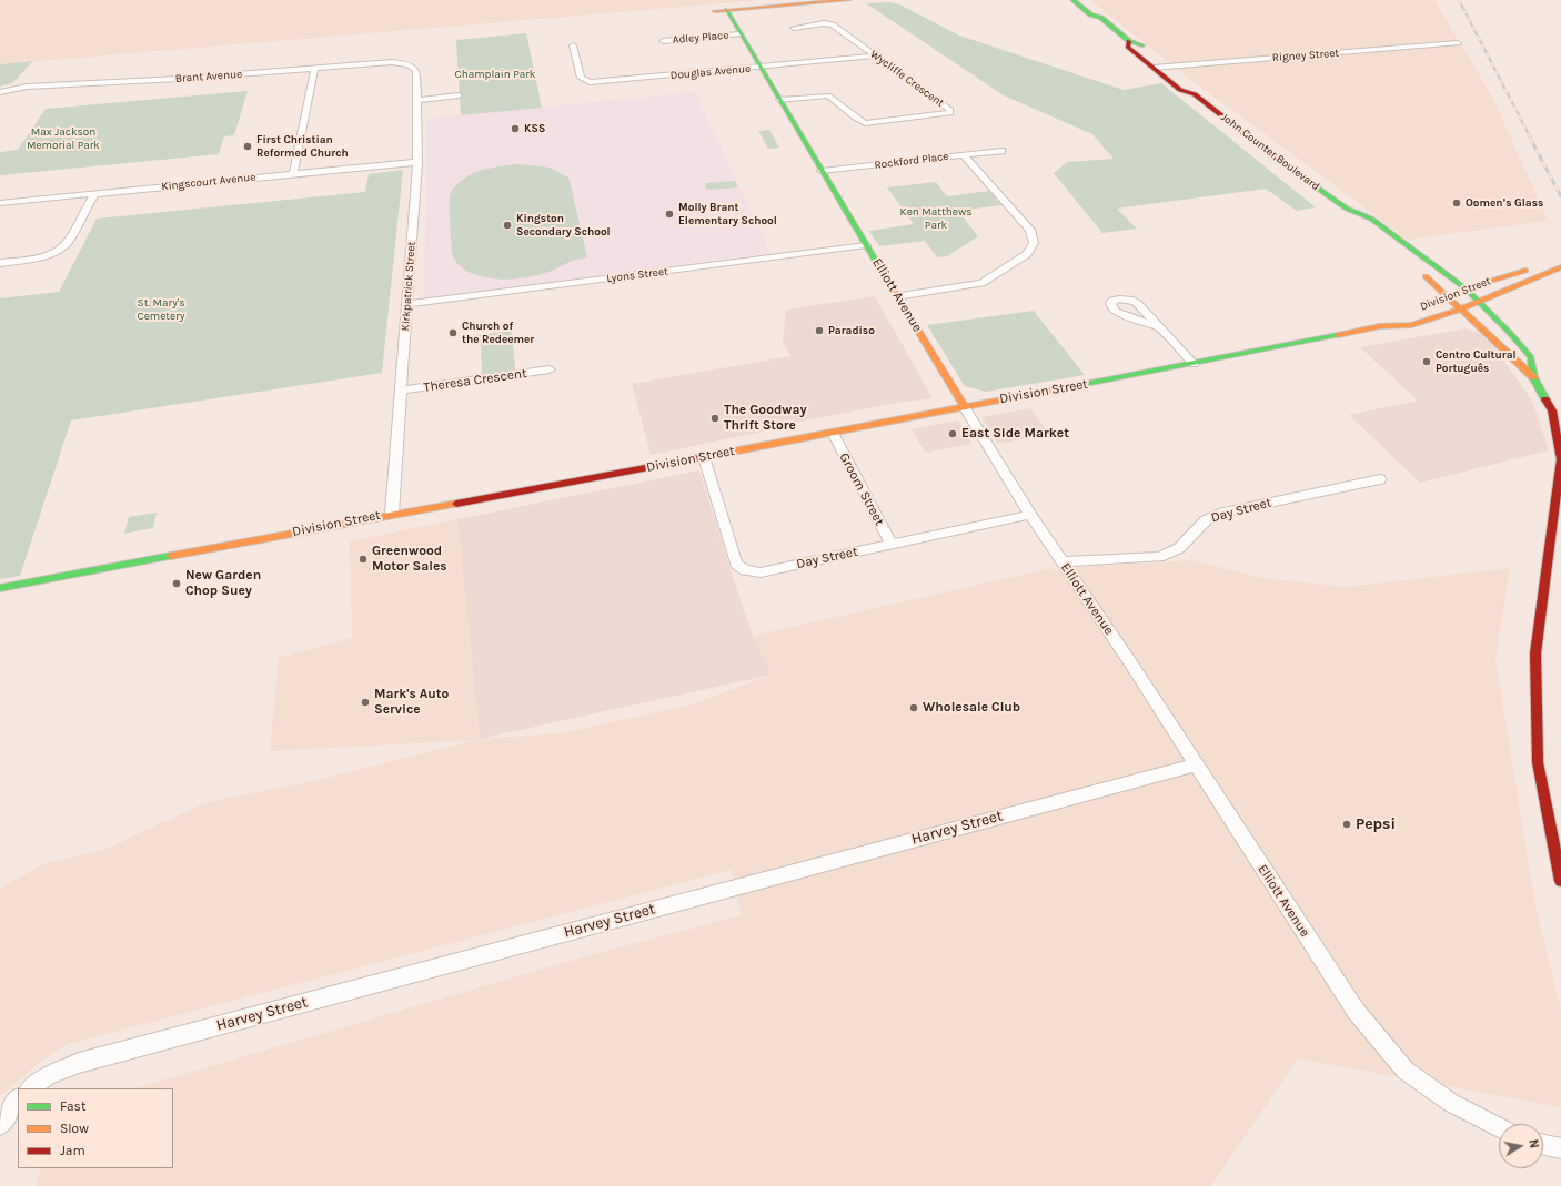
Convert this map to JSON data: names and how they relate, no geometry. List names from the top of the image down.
{
  "streets": {
    "main road": ["John Counter Boulevard", "Division Street", "Elliott Avenue"],
    "street": [
      "Adley Place",
      "Rigney Street",
      "Douglas Avenue",
      "Brant Avenue",
      "Wycliffe Crescent",
      "Rockford Place",
      "Kingscourt Avenue",
      "Lyons Street",
      "Kirkpatrick Street",
      "Theresa Crescent",
      "Groom Street",
      "Day Street",
      "Harvey Street"
    ]
  },
  "crossings": [
    ["Adley Place", "Elliott Avenue"],
    ["Rigney Street", "John Counter Boulevard"],
    ["Douglas Avenue", "Wycliffe Crescent"],
    ["Douglas Avenue", "Elliott Avenue"],
    ["Brant Avenue", "Kirkpatrick Street"],
    ["Wycliffe Crescent", "Elliott Avenue"],
    ["Rockford Place", "Elliott Avenue"],
    ["Kingscourt Avenue", "Kirkpatrick Street"],
    ["Lyons Street", "Kirkpatrick Street"],
    ["Lyons Street", "Elliott Avenue"],
    ["Kirkpatrick Street", "Division Street"],
    ["Kirkpatrick Street", "Theresa Crescent"],
    ["Division Street", "Elliott Avenue"],
    ["Division Street", "Groom Street"],
    ["Division Street", "Day Street"],
    ["Elliott Avenue", "Day Street"],
    ["Elliott Avenue", "Harvey Street"],
    ["Groom Street", "Day Street"]
  ],
  "parks": [
    "Champlain Park",
    "Max Jackson Memorial Park",
    "Ken Matthews Park",
    "St. Mary's Cemetery"
  ],
  "places": [
    "KSS",
    "First Christian Reformed Church",
    "Oomen’s Glass",
    "Molly Brant Elementary School",
    "Kingston Secondary School",
    "Paradiso",
    "Church of the Redeemer",
    "Centro Cultural Português",
    "The Goodway Thrift Store",
    "East Side Market",
    "Greenwood Motor Sales",
    "New Garden Chop Suey",
    "Mark's Auto Service",
    "Wholesale Club",
    "Pepsi"
  ],
  "legend": ["Fast", "Slow", "Jam"],
  "north": "right"
}
